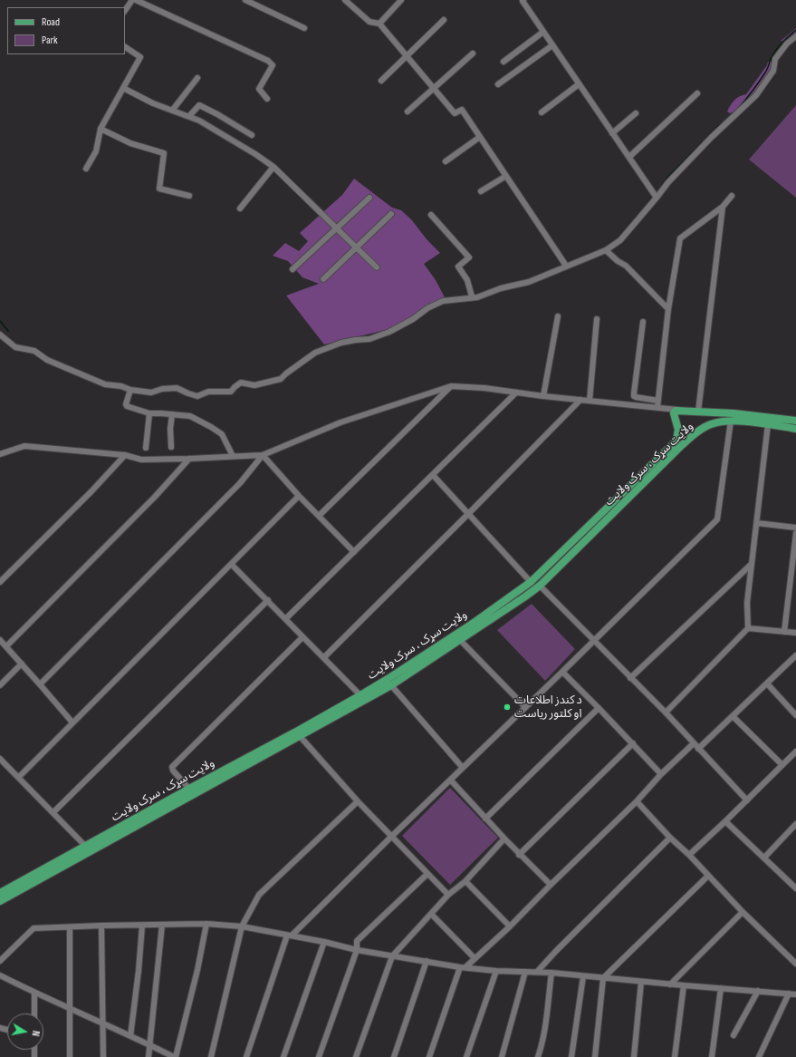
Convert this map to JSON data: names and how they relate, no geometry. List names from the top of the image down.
{
  "streets": {
    "main road": ["ولایت سړک ، سرک ولایت"]
  },
  "places": ["د کندز اطلاعات او کلتور ریاست"],
  "legend": ["Road", "Park"],
  "north": "right"
}
